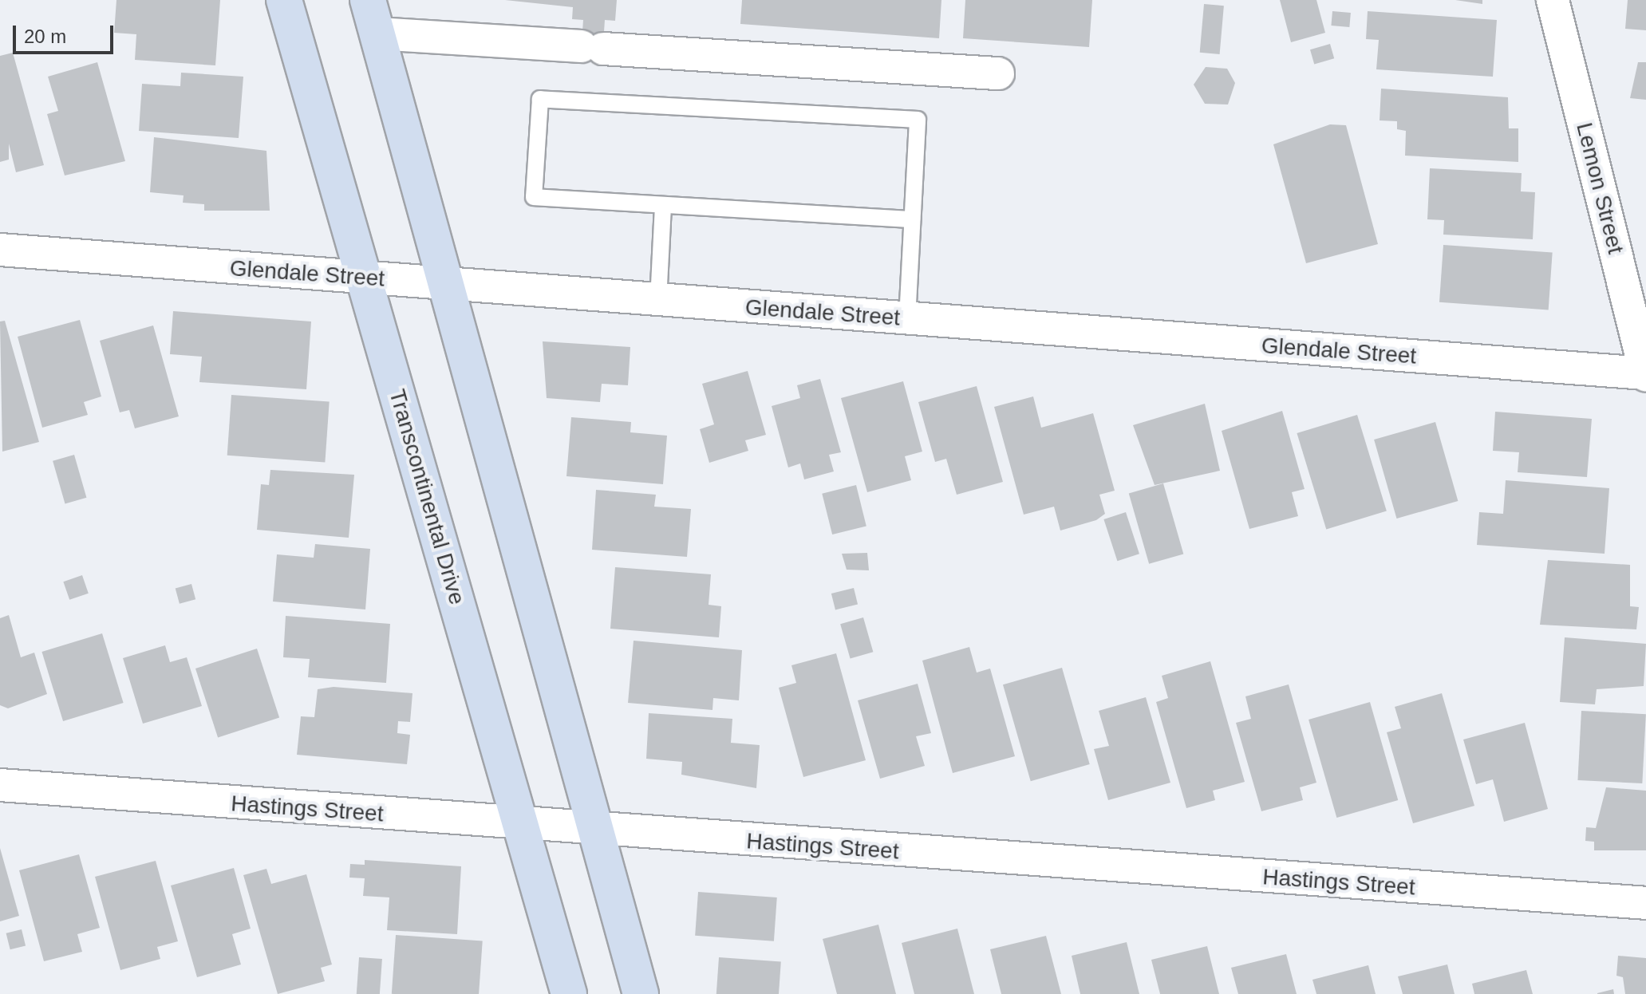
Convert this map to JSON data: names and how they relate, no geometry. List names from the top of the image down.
{
  "streets": {
    "street": [
      "Lemon Street",
      "Glendale Street",
      "Transcontinental Drive",
      "Hastings Street"
    ]
  },
  "crossings": [
    ["Lemon Street", "Glendale Street"],
    ["Glendale Street", "Transcontinental Drive"],
    ["Transcontinental Drive", "Hastings Street"]
  ],
  "scale_bar": "20 m"
}
